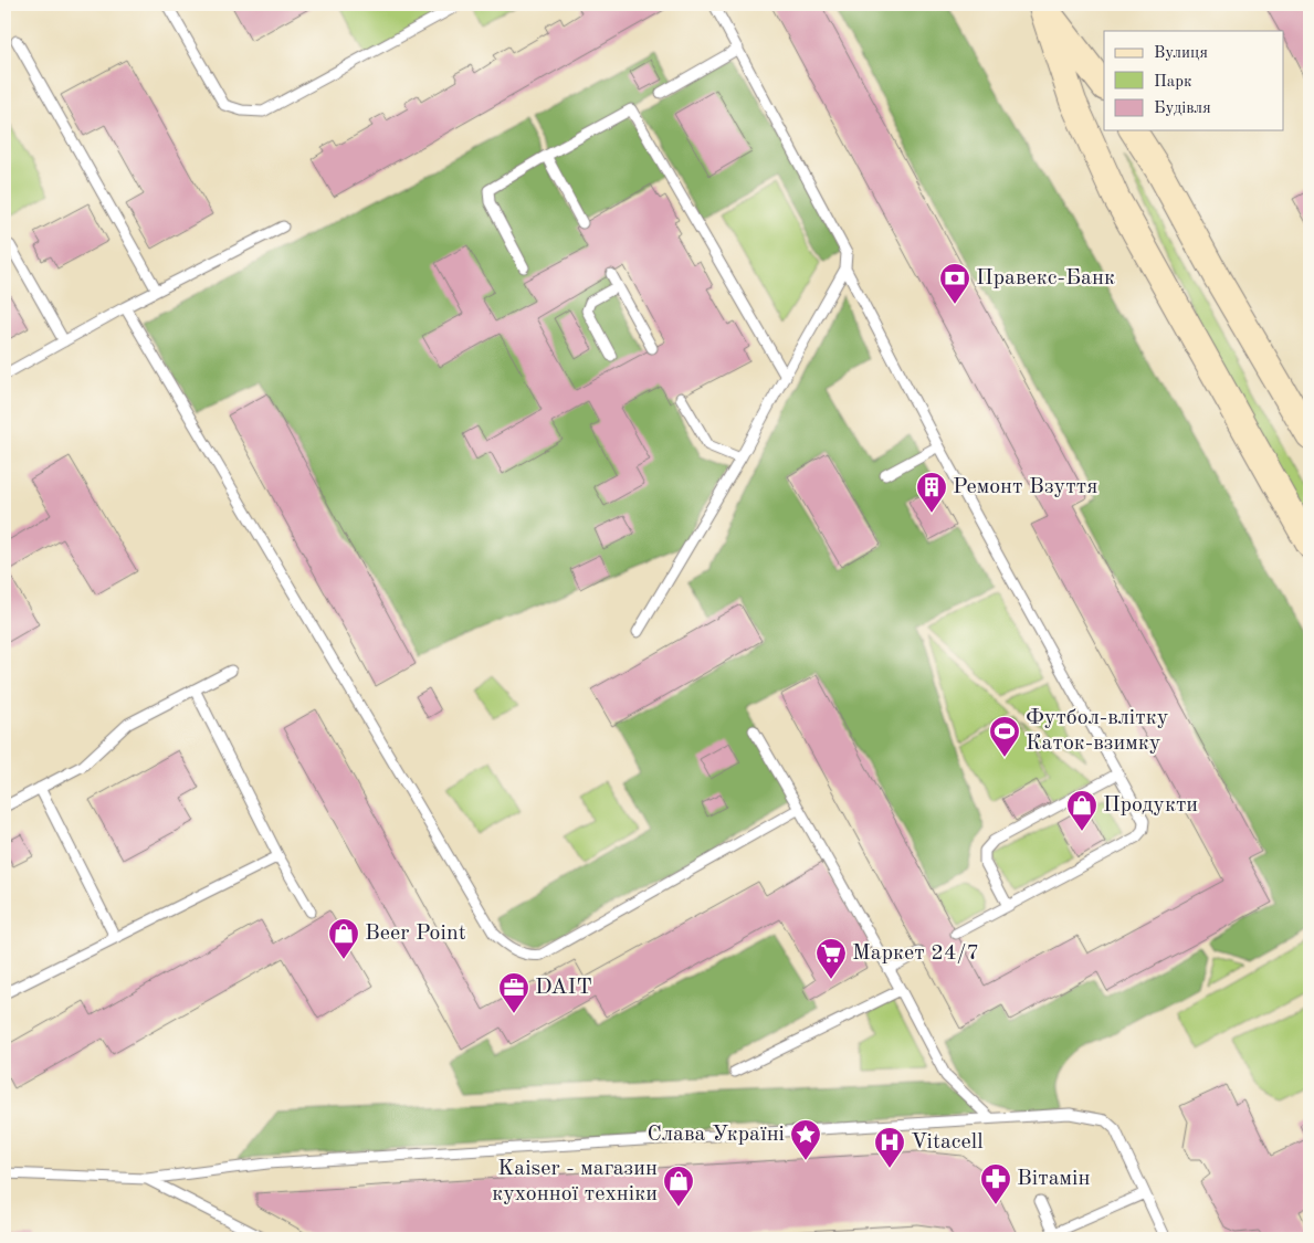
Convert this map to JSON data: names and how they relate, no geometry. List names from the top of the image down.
{
  "places": {
    "bank": ["Правекс-Банк"],
    "building": ["Ремонт Взуття"],
    "sports": ["Футбол-влітку Каток-взимку"],
    "shop": ["Продукти", "Beer Point", "Kaiser - магазин кухонної техніки"],
    "supermarket": ["Маркет 24/7"],
    "office": ["DAIT"],
    "place": ["Слава Україні"],
    "hospital": ["Vitacell"],
    "pharmacy": ["Вітамін"]
  },
  "legend": ["Вулиця", "Парк", "Будівля"]
}
